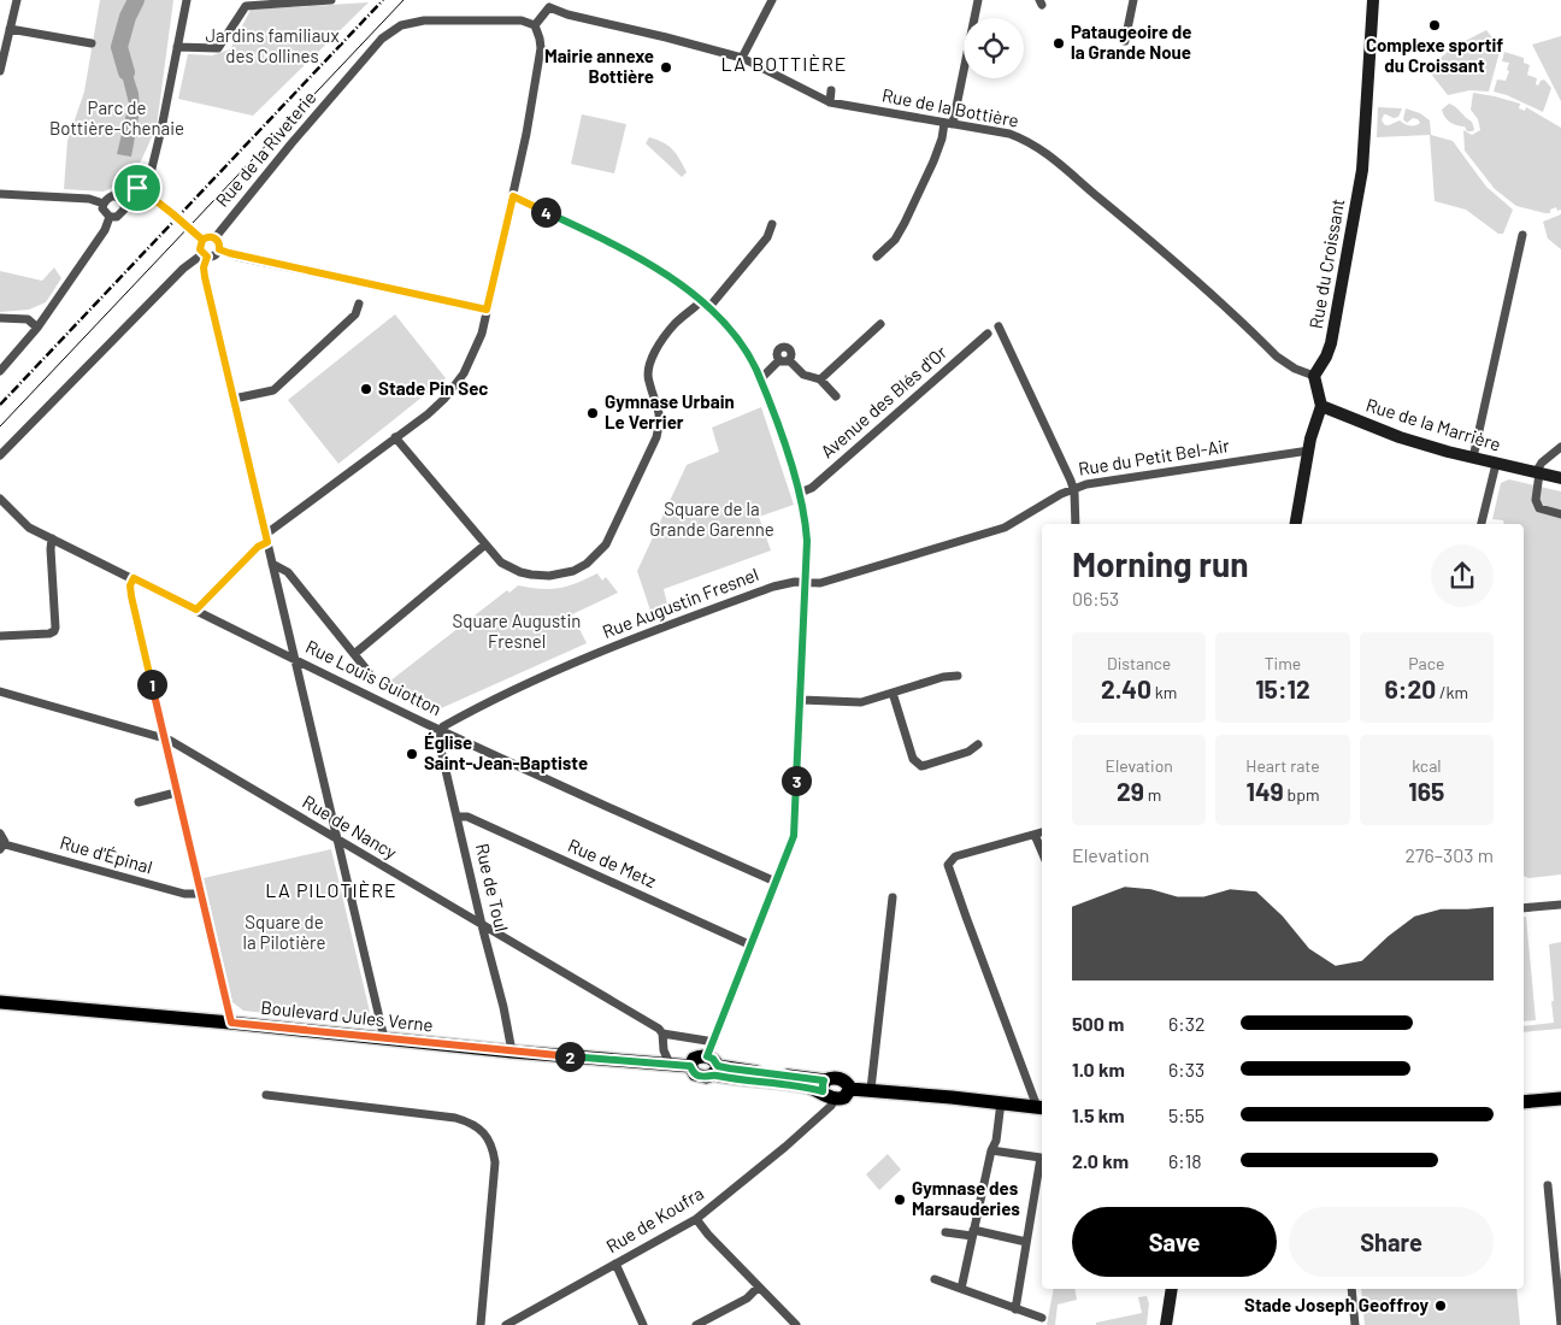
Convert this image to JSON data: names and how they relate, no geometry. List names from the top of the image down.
{
  "streets": {
    "main road": ["Boulevard Jules Verne"],
    "street": [
      "Rue de la Bottière",
      "Rue de la Riveterie",
      "Rue du Croissant",
      "Avenue des Blés d'Or",
      "Rue de la Marrière",
      "Rue du Petit Bel-Air",
      "Rue Augustin Fresnel",
      "Rue Louis Guiotton",
      "Rue de Nancy",
      "Rue d'Épinal",
      "Rue de Metz",
      "Rue de Toul",
      "Rue de Koufra"
    ]
  },
  "crossings": [
    ["Rue de la Bottière", "Rue du Croissant"],
    ["Rue du Petit Bel-Air", "Rue Augustin Fresnel"],
    ["Rue Augustin Fresnel", "Rue Louis Guiotton"],
    ["Rue Augustin Fresnel", "Rue de Toul"],
    ["Rue Louis Guiotton", "Rue de Toul"],
    ["Rue de Nancy", "Rue de Toul"],
    ["Rue de Metz", "Rue de Toul"],
    ["Rue de Toul", "Boulevard Jules Verne"]
  ],
  "districts": ["LA BOTTIÈRE", "LA PILOTIÈRE"],
  "parks": [
    "Jardins familiaux des Collines",
    "Parc de Bottière-Chenaie",
    "Square de la Grande Garenne",
    "Square Augustin Fresnel",
    "Square de la Pilotière"
  ],
  "places": [
    "Complexe sportif du Croissant",
    "Pataugeoire de la Grande Noue",
    "Mairie annexe Bottière",
    "Stade Pin Sec",
    "Gymnase Urbain Le Verrier",
    "Église Saint-Jean-Baptiste",
    "Gymnase des Marsauderies",
    "Stade Joseph Geoffroy"
  ],
  "page": {
    "pins": [
      "4",
      "1",
      "3",
      "2"
    ],
    "heading": ["Morning run", "06:53"],
    "stats": [
      ["Distance", "2.40 km"],
      ["Time", "15:12"],
      ["Pace", "6:20 /km"],
      ["Elevation", "29 m"],
      ["Heart rate", "149 bpm"],
      ["kcal", "165"]
    ],
    "chart": ["Elevation", "276–303 m"],
    "list": [
      {
        "name": "500 m",
        "note": "6:32"
      },
      {
        "name": "1.0 km",
        "note": "6:33"
      },
      {
        "name": "1.5 km",
        "note": "5:55"
      },
      {
        "name": "2.0 km",
        "note": "6:18"
      }
    ],
    "buttons": ["Save", "Share"]
  }
}
